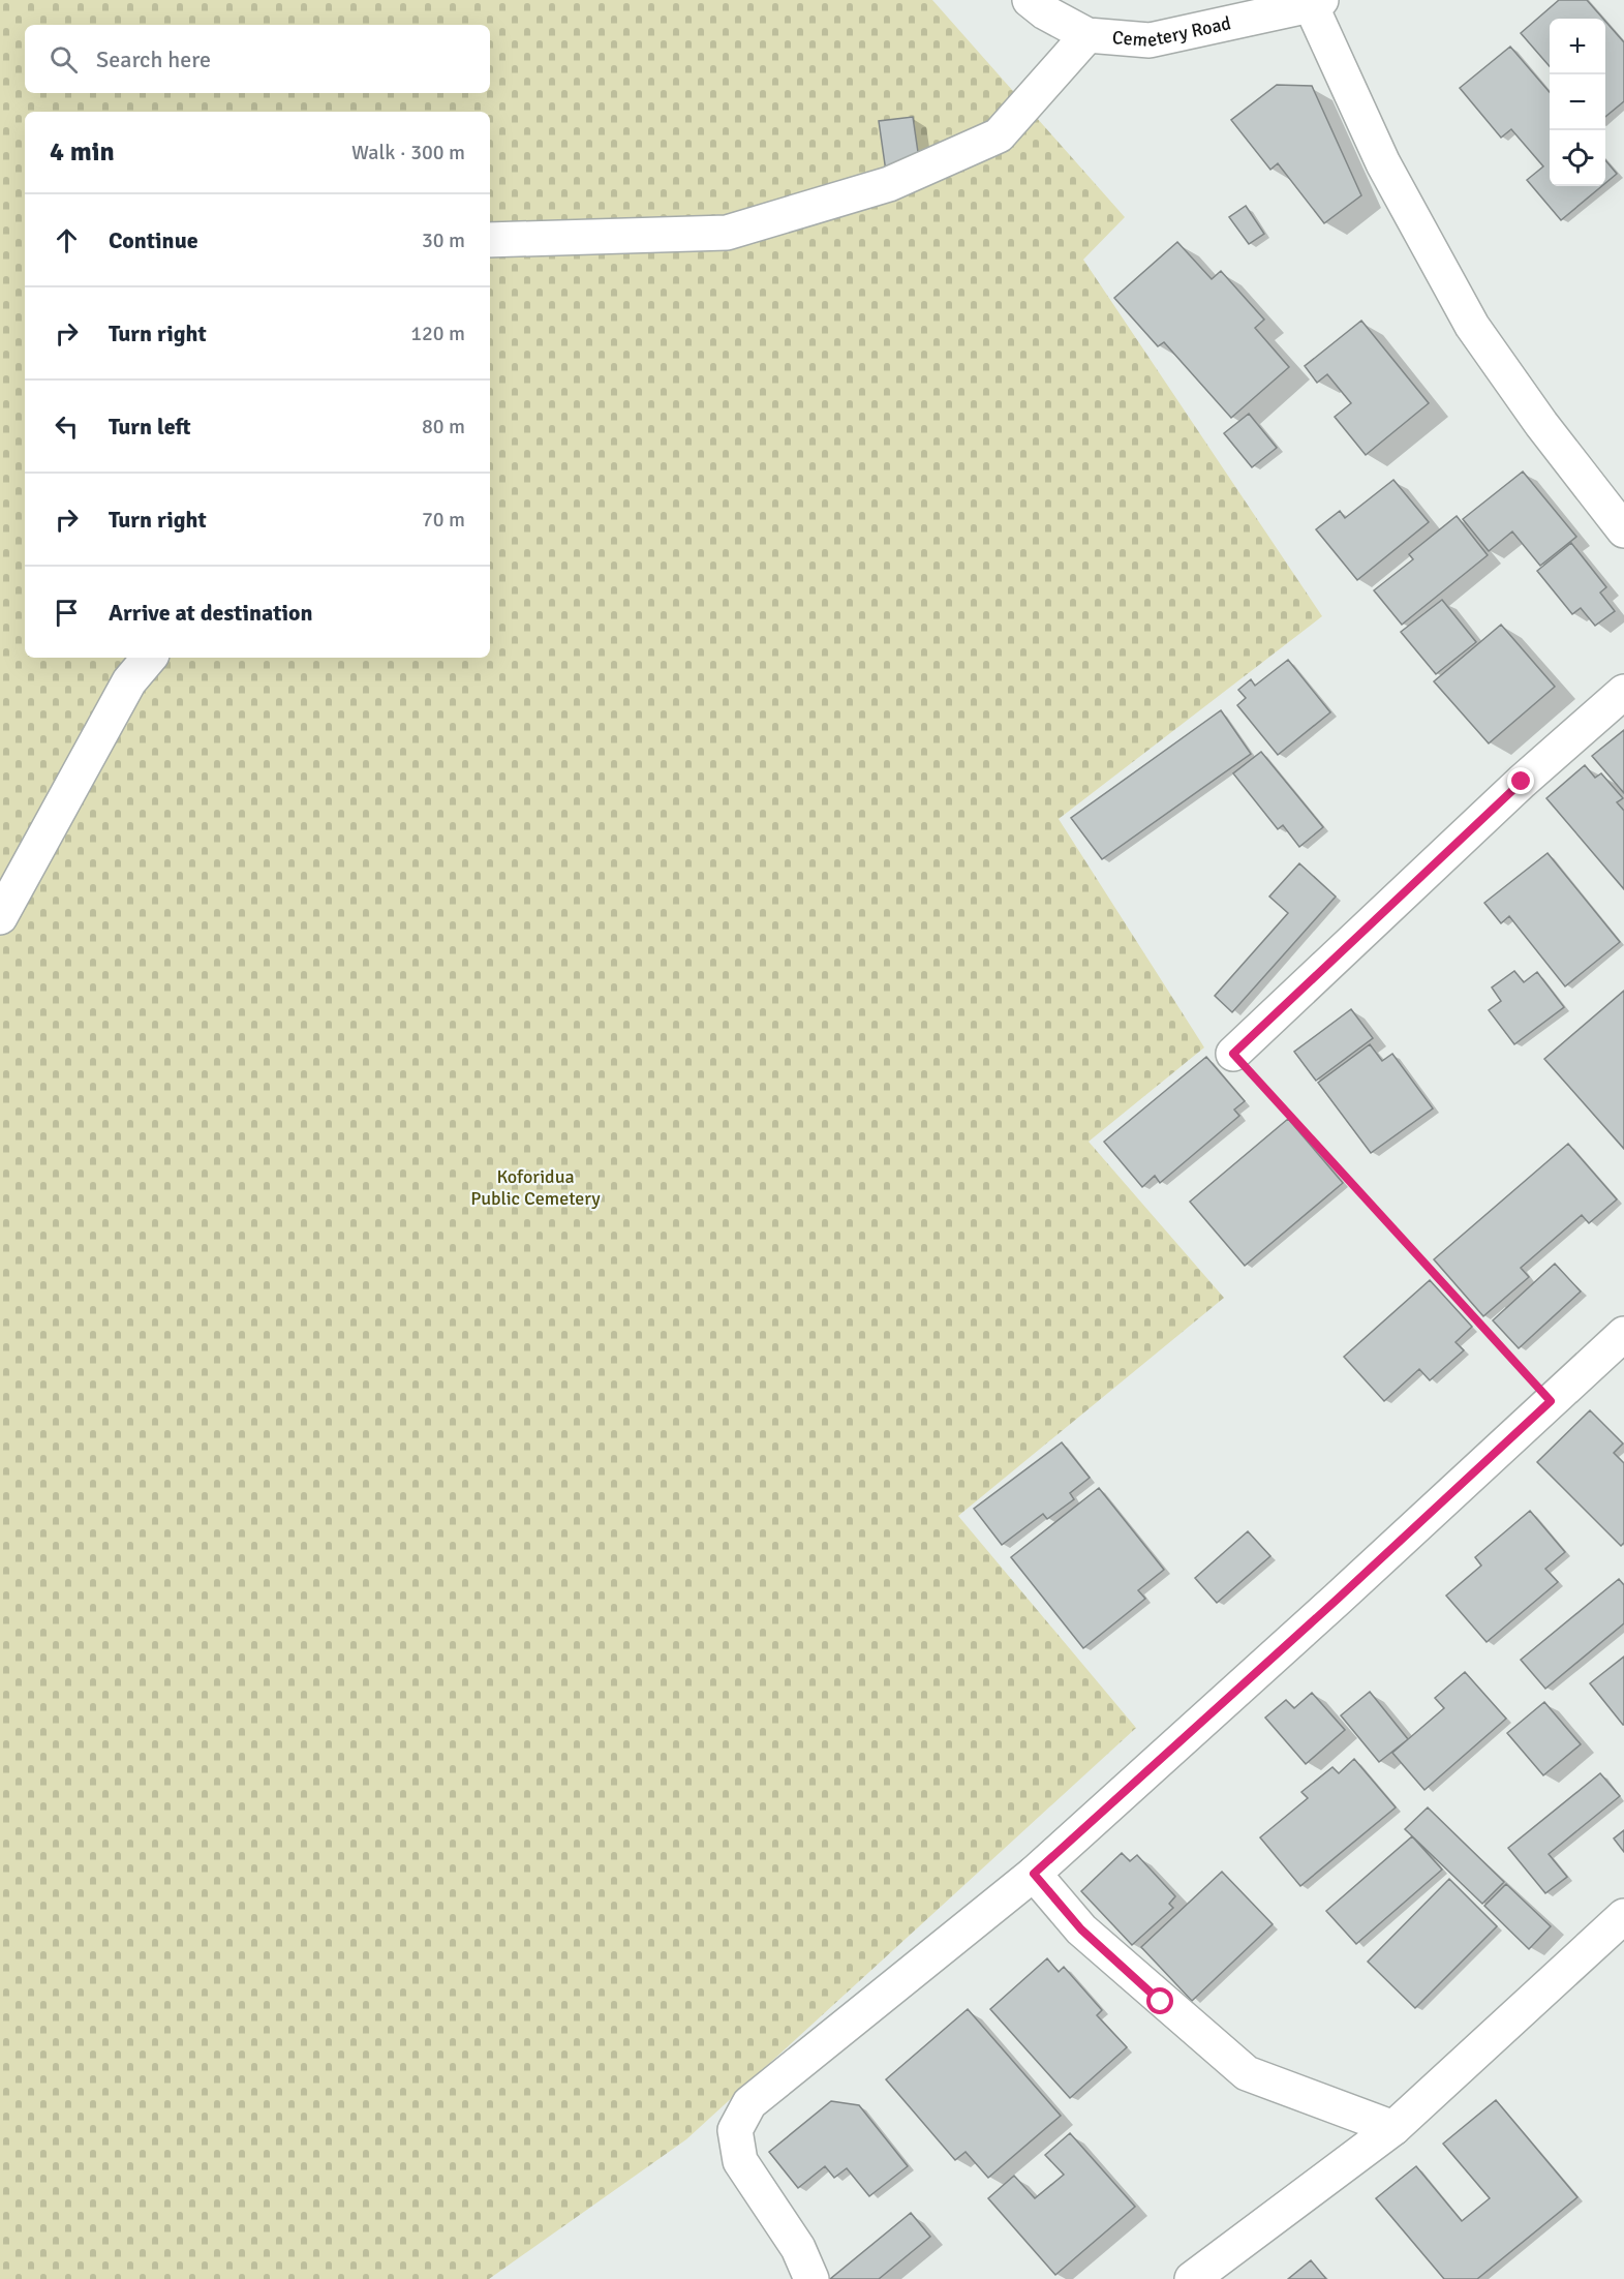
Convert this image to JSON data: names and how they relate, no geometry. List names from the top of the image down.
{
  "streets": {
    "street": ["Cemetery Road"]
  },
  "parks": ["Koforidua Public Cemetery"],
  "page": {
    "map_buttons": ["+", "−"],
    "search": "Search here",
    "heading": ["4 min", "Walk · 300 m"],
    "list": [
      ["Continue", "30 m"],
      ["Turn right", "120 m"],
      ["Turn left", "80 m"],
      ["Turn right", "70 m"],
      "Arrive at destination"
    ]
  }
}
